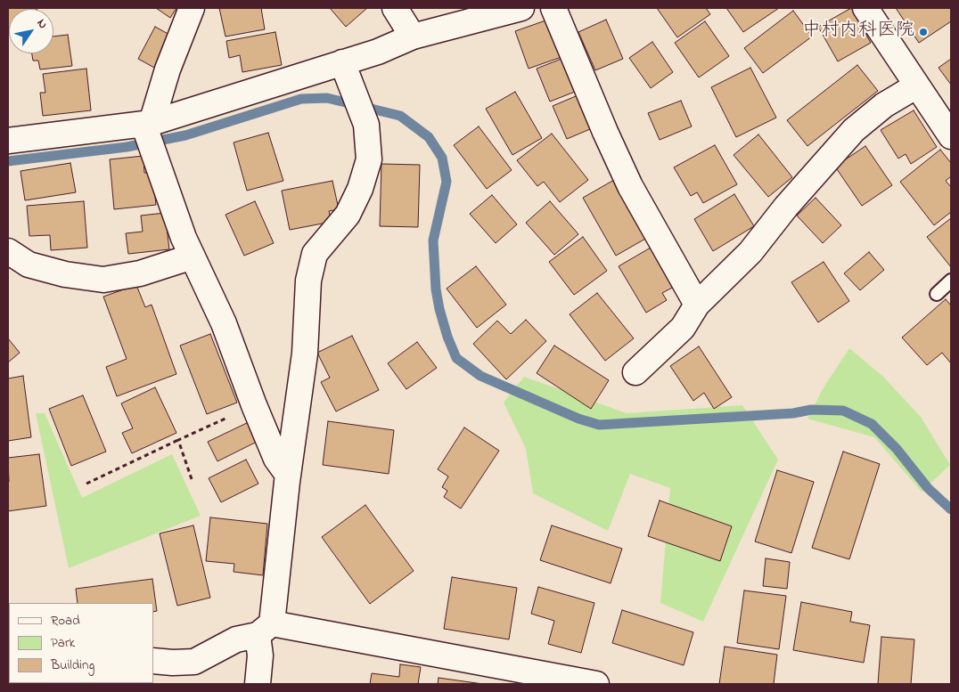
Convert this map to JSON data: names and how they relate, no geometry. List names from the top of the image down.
{
  "places": ["中村内科医院"],
  "legend": ["Road", "Park", "Building"],
  "north": "top right"
}
